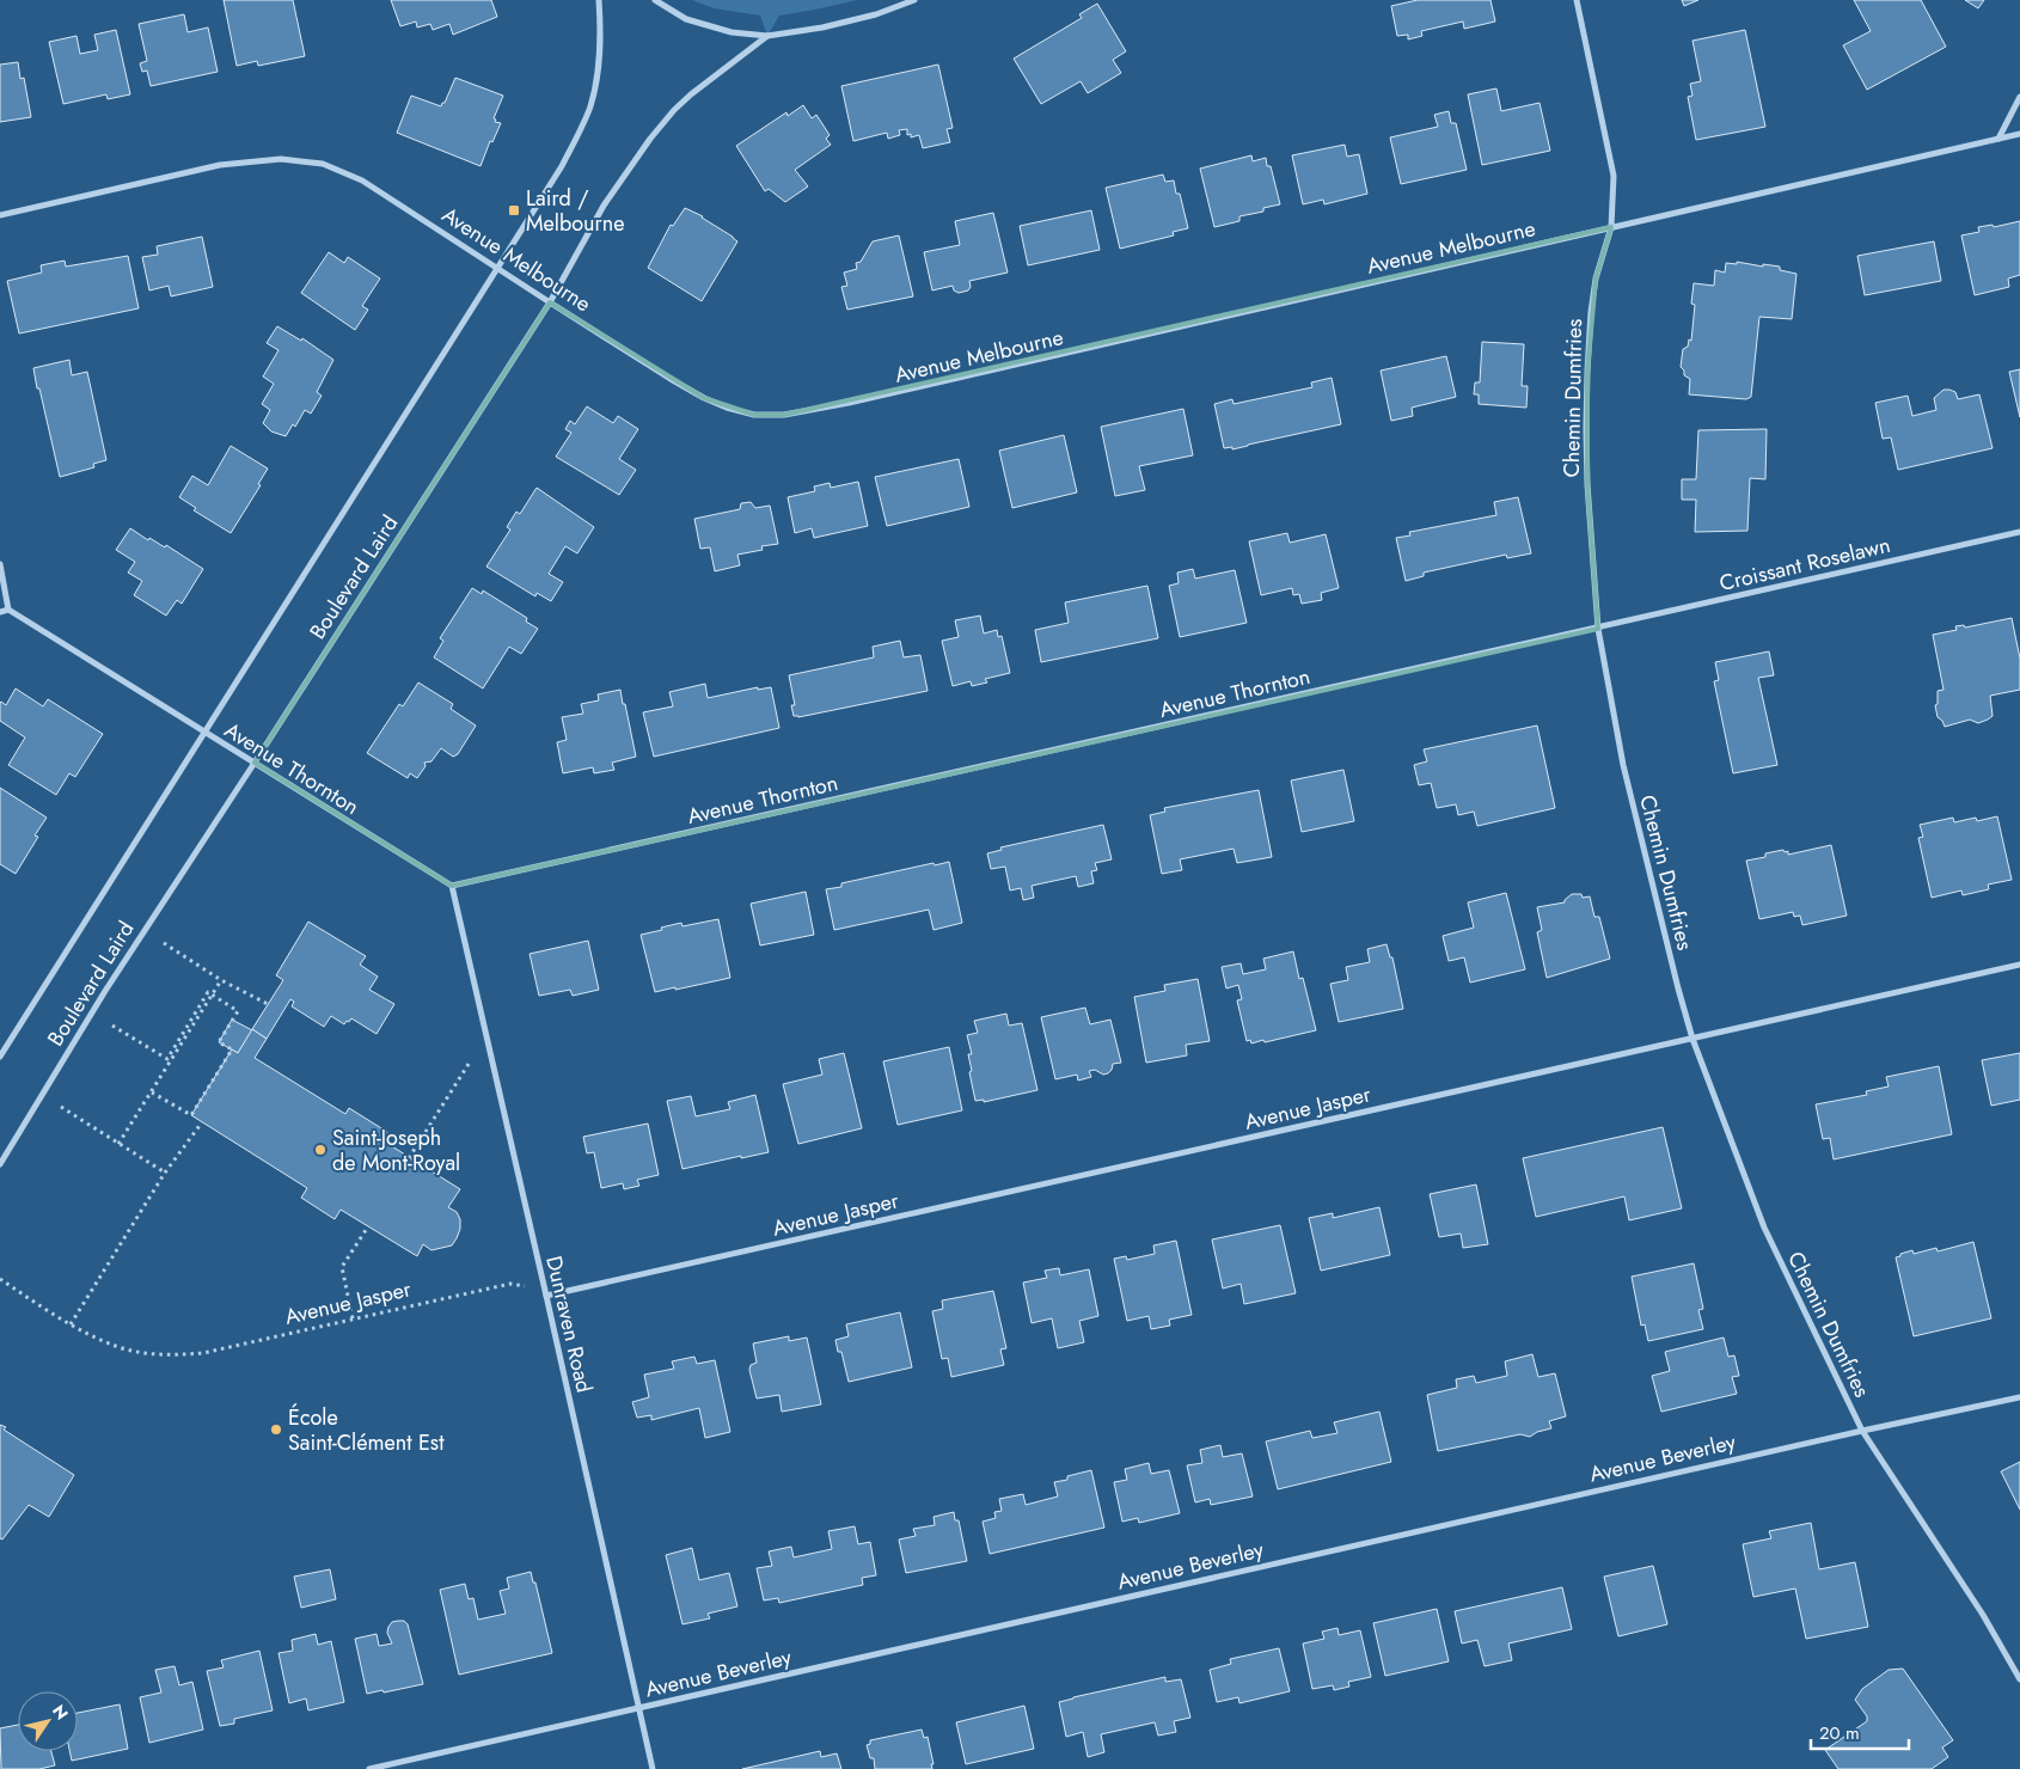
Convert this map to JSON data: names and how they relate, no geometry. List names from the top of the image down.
{
  "streets": {
    "street": [
      "Avenue Melbourne",
      "Chemin Dumfries",
      "Croissant Roselawn",
      "Boulevard Laird",
      "Avenue Thornton",
      "Avenue Jasper",
      "Dunraven Road",
      "Avenue Beverley"
    ]
  },
  "crossings": [
    ["Avenue Melbourne", "Chemin Dumfries"],
    ["Avenue Melbourne", "Boulevard Laird"],
    ["Chemin Dumfries", "Croissant Roselawn"],
    ["Chemin Dumfries", "Avenue Thornton"],
    ["Chemin Dumfries", "Avenue Jasper"],
    ["Chemin Dumfries", "Avenue Beverley"],
    ["Croissant Roselawn", "Avenue Thornton"],
    ["Boulevard Laird", "Avenue Thornton"],
    ["Avenue Thornton", "Dunraven Road"],
    ["Avenue Jasper", "Dunraven Road"],
    ["Dunraven Road", "Avenue Beverley"]
  ],
  "places": {
    "transit": ["Laird / Melbourne"],
    "other": ["Saint-Joseph de Mont-Royal", "École Saint-Clément Est"]
  },
  "scale_bar": "20 m",
  "north": "top right"
}
